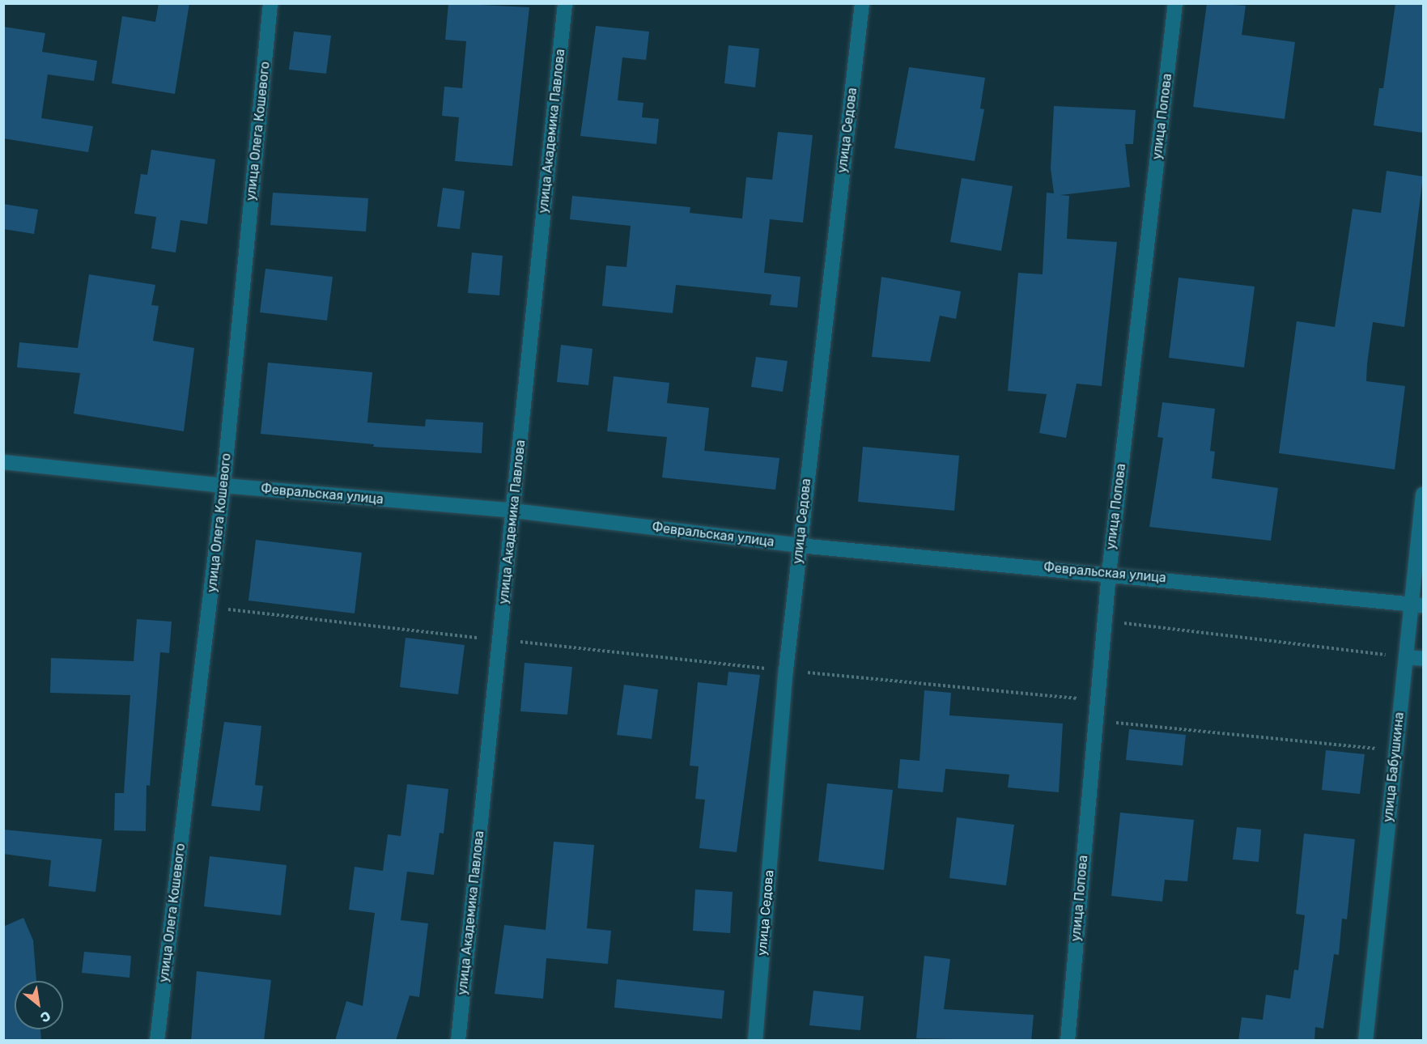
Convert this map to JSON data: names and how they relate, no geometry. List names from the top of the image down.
{
  "streets": {
    "street": [
      "улица Попова",
      "улица Седова",
      "улица Олега Кошевого",
      "улица Академика Павлова",
      "Февральская улица",
      "улица Бабушкина"
    ]
  },
  "crossings": [
    ["улица Попова", "Февральская улица"],
    ["улица Седова", "Февральская улица"],
    ["улица Олега Кошевого", "Февральская улица"],
    ["улица Академика Павлова", "Февральская улица"],
    ["Февральская улица", "улица Бабушкина"]
  ],
  "north": "bottom right"
}
